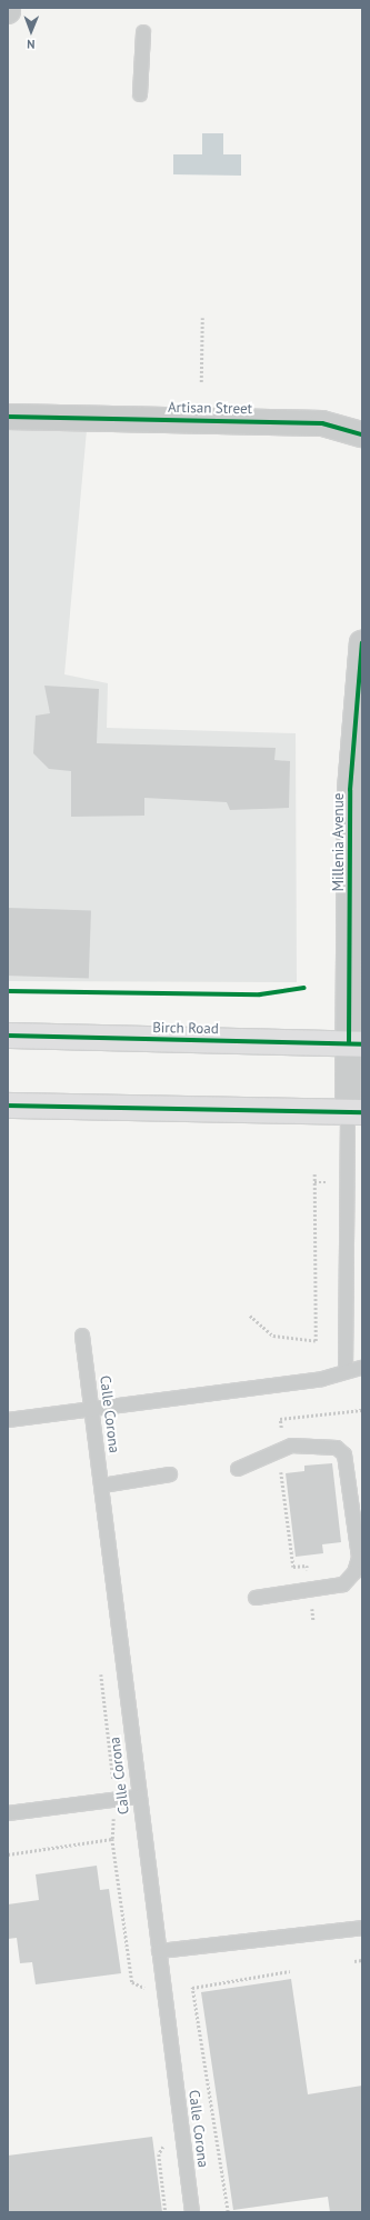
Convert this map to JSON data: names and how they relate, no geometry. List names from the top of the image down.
{
  "streets": {
    "main road": ["Birch Road"],
    "street": ["Artisan Street", "Millenia Avenue"],
    "lane": ["Calle Corona"]
  },
  "crossings": [
    ["Millenia Avenue", "Birch Road"]
  ],
  "north": "bottom"
}
